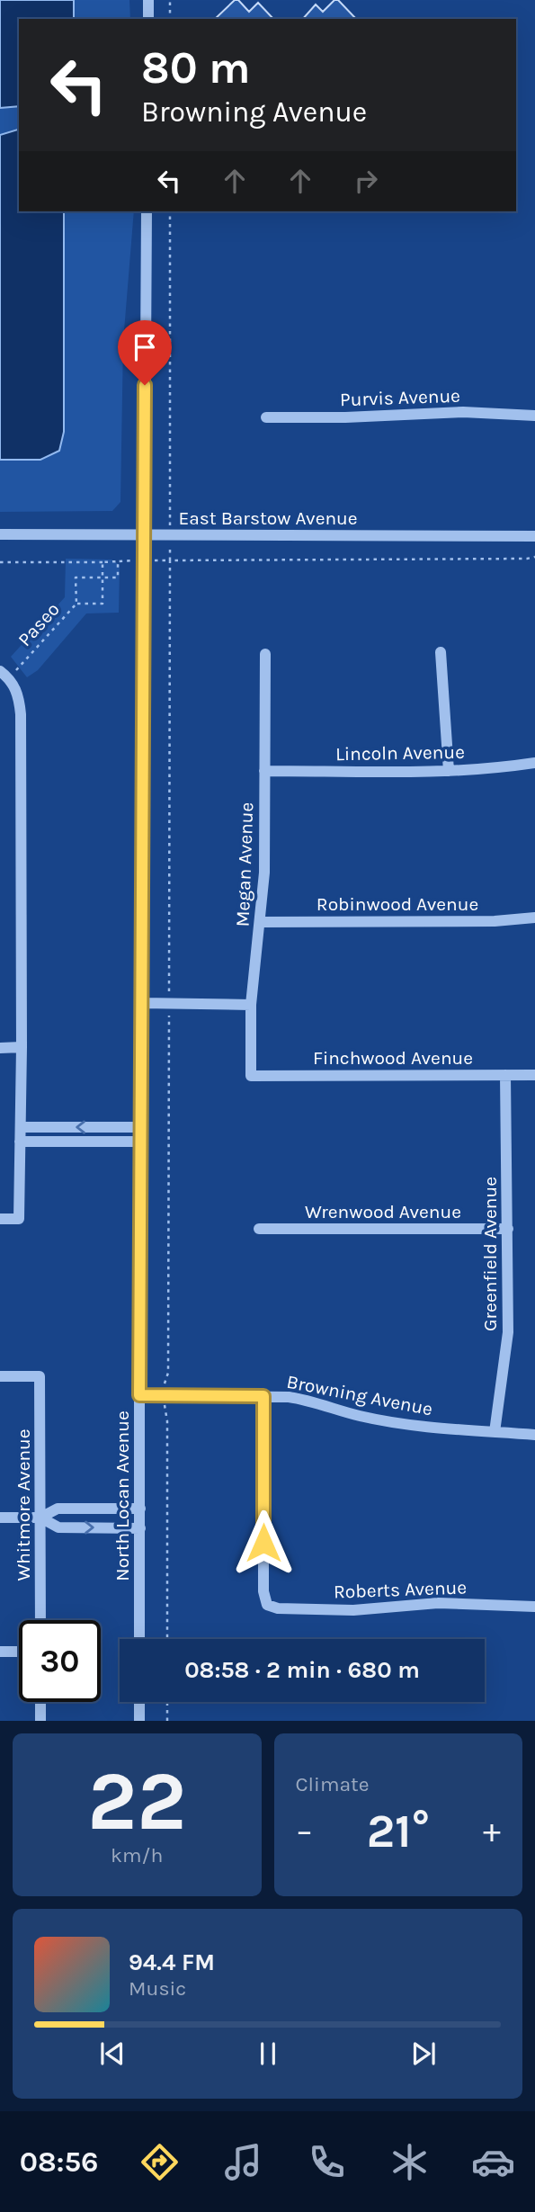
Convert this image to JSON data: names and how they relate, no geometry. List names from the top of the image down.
{
  "streets": {
    "street": [
      "Purvis Avenue",
      "East Barstow Avenue",
      "Lincoln Avenue",
      "Megan Avenue",
      "Robinwood Avenue",
      "Finchwood Avenue",
      "Wrenwood Avenue",
      "Greenfield Avenue",
      "Browning Avenue",
      "North Locan Avenue",
      "Whitmore Avenue",
      "Roberts Avenue"
    ],
    "path": ["Paseo"]
  },
  "crossings": [
    ["East Barstow Avenue", "North Locan Avenue"],
    ["Lincoln Avenue", "Megan Avenue"],
    ["Megan Avenue", "Robinwood Avenue"],
    ["Megan Avenue", "Finchwood Avenue"],
    ["Finchwood Avenue", "Greenfield Avenue"],
    ["Wrenwood Avenue", "Greenfield Avenue"],
    ["Greenfield Avenue", "Browning Avenue"],
    ["Browning Avenue", "North Locan Avenue"],
    ["Browning Avenue", "Roberts Avenue"]
  ],
  "page": {
    "turn": ["80 m", "Browning Avenue"],
    "limit": "30",
    "trip": "08:58 · 2 min · 680 m",
    "tile": [
      ["22", "km/h"],
      "Climate"
    ],
    "heat": ["−", "21°", "+"],
    "song": ["94.4 FM", "Music"],
    "tabs": "08:56"
  }
}
